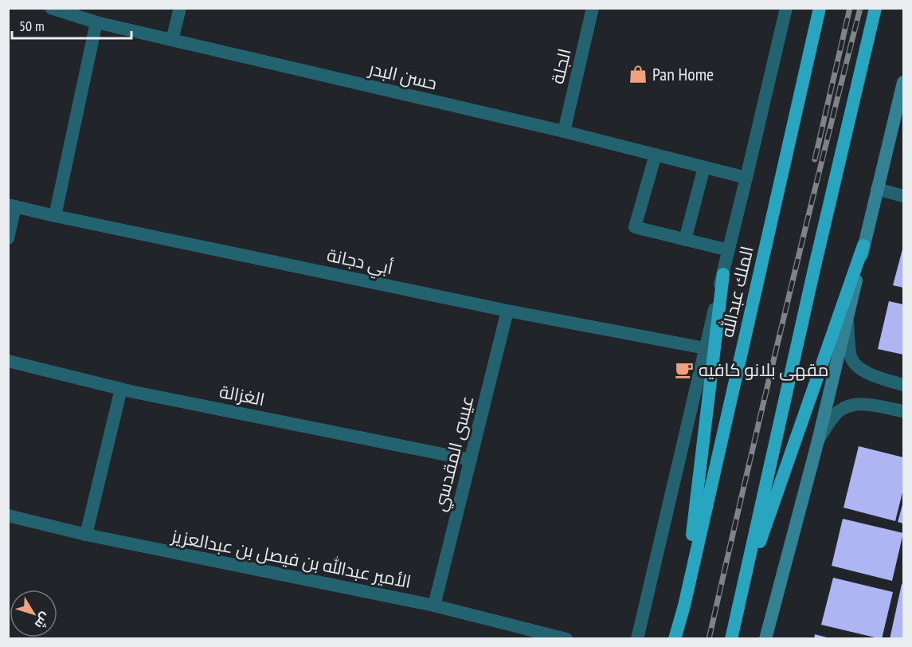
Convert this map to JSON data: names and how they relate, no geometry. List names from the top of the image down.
{
  "streets": {
    "highway": ["الملك عبدالله"],
    "street": [
      "الجلة",
      "حسن البدر",
      "أبي دجانة",
      "الغزالة",
      "عيسى المقدسي",
      "الأمير عبدالله بن فيصل بن عبدالعزيز"
    ]
  },
  "crossings": [
    ["الجلة", "حسن البدر"],
    ["أبي دجانة", "عيسى المقدسي"],
    ["الغزالة", "عيسى المقدسي"],
    ["عيسى المقدسي", "الأمير عبدالله بن فيصل بن عبدالعزيز"]
  ],
  "places": {
    "shop": ["Pan Home"],
    "cafe": ["مقهى بلانو كافيه"]
  },
  "scale_bar": "50 m",
  "north": "bottom right"
}
